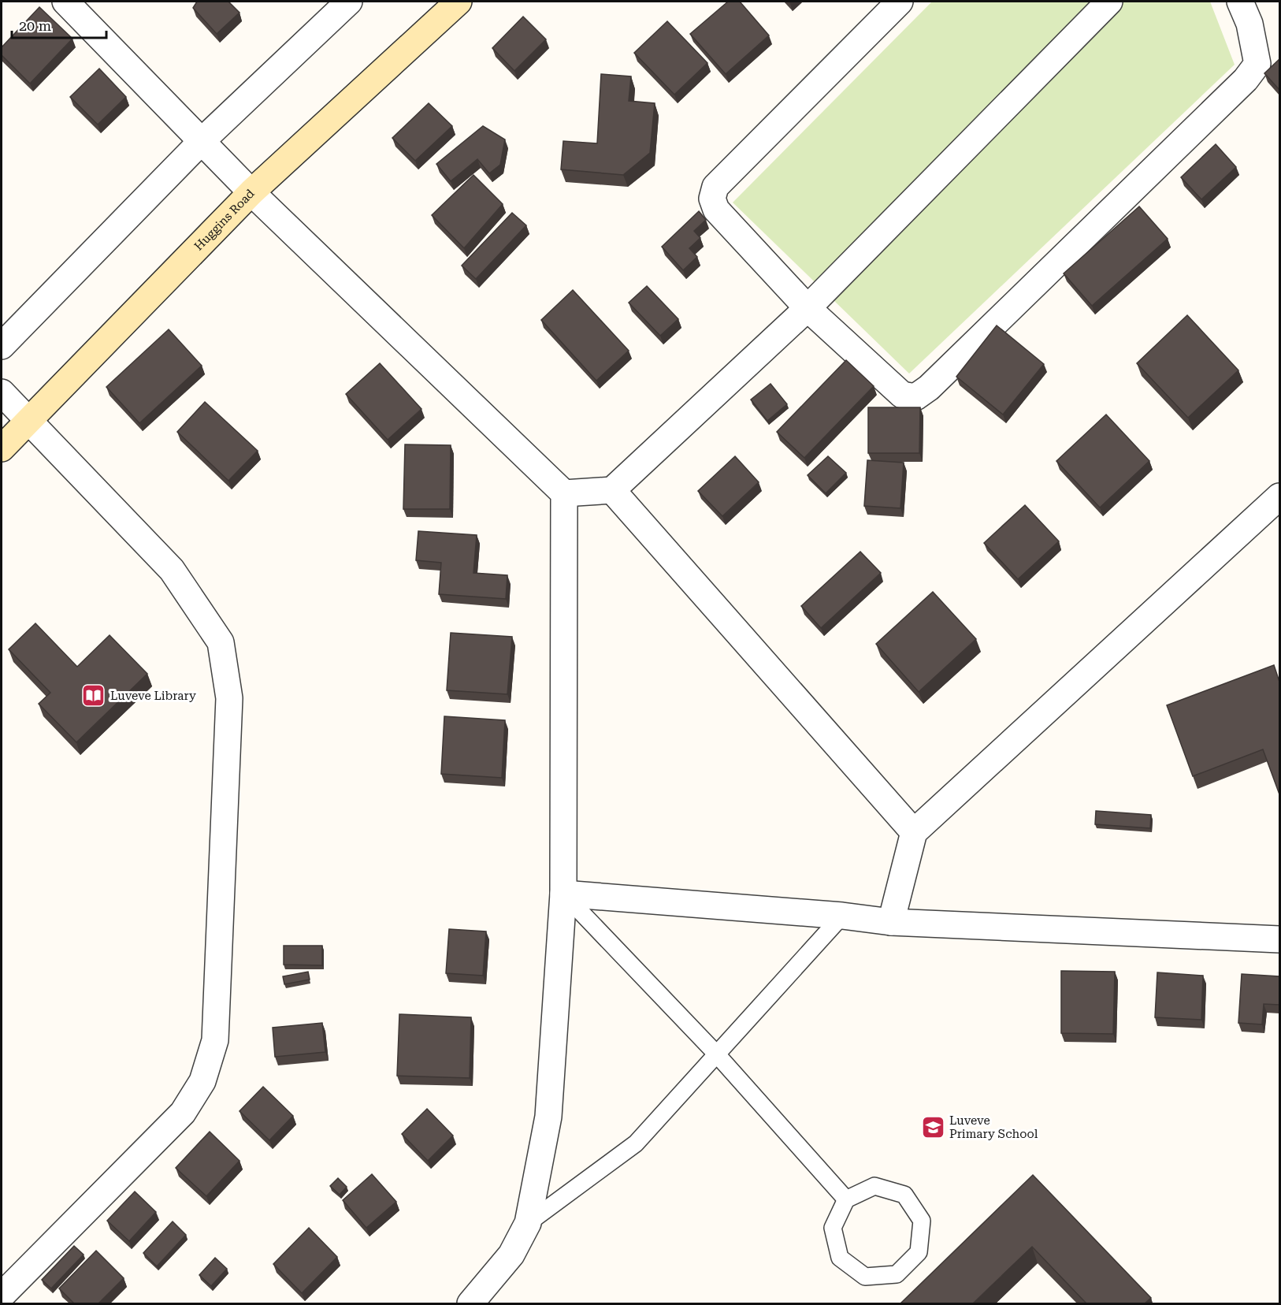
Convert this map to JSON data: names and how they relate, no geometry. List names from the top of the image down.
{
  "streets": {
    "street": ["Huggins Road"]
  },
  "places": {
    "library": ["Luveve Library"],
    "school or university": ["Luveve Primary School"]
  },
  "scale_bar": "20 m"
}
